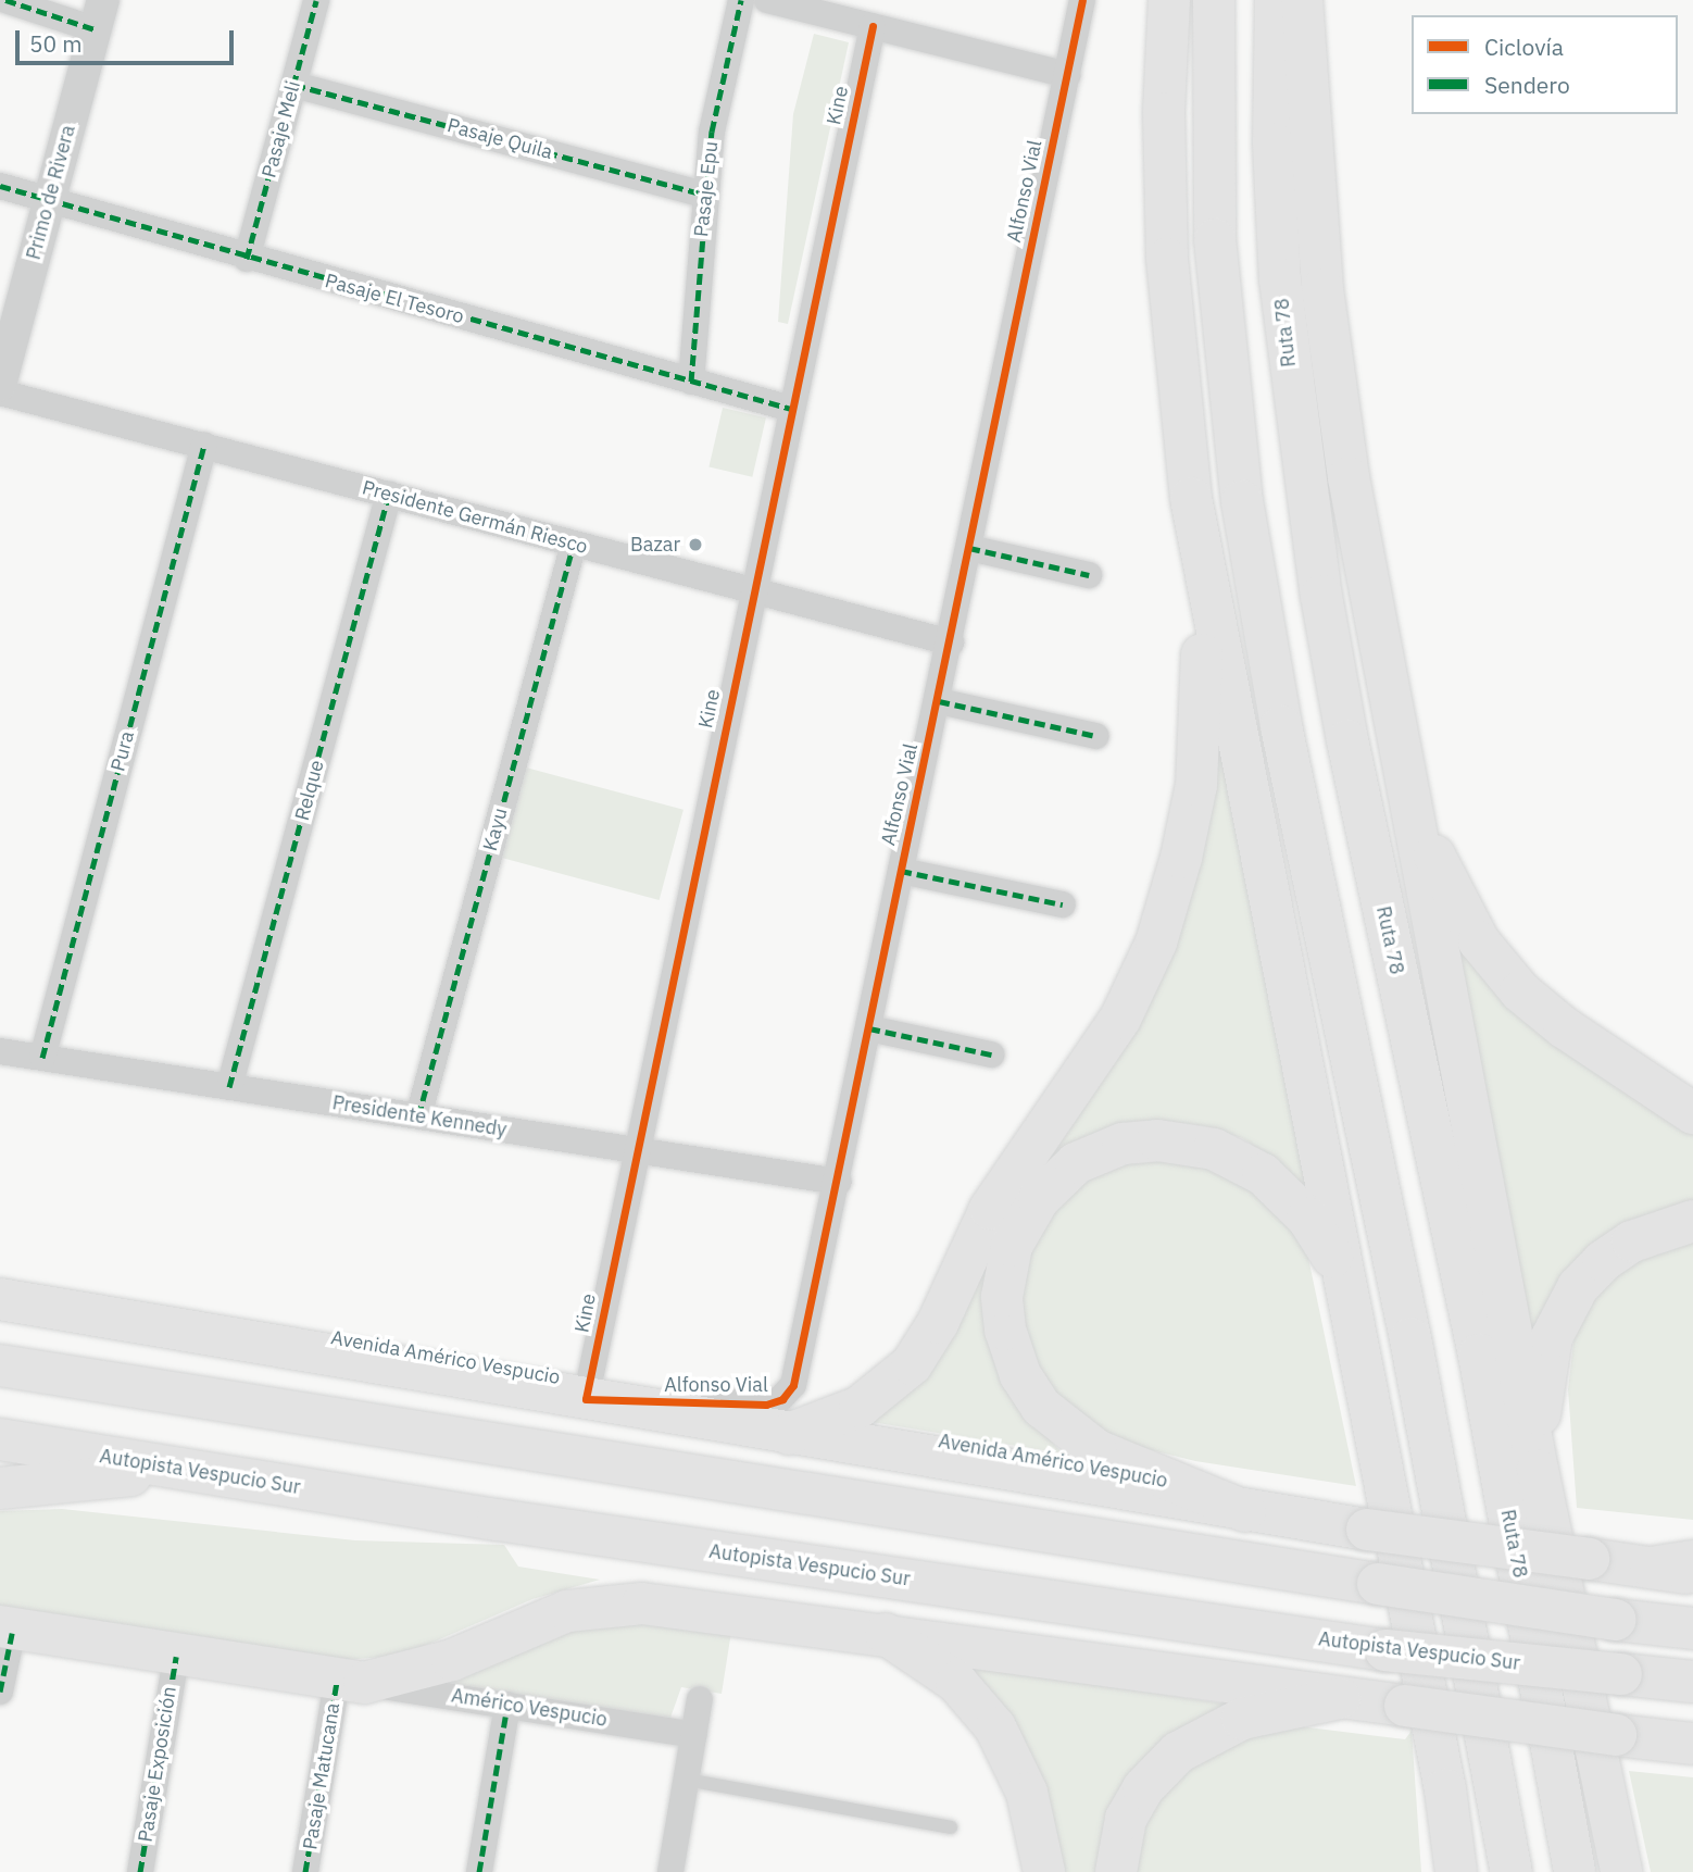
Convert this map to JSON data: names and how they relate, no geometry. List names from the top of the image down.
{
  "streets": {
    "main road": ["Ruta 78", "Avenida Américo Vespucio", "Autopista Vespucio Sur"],
    "street": [
      "Kine",
      "Pasaje Meli",
      "Pasaje Quila",
      "Pasaje Epu",
      "Alfonso Vial",
      "Primo de Rivera",
      "Pasaje El Tesoro",
      "Presidente Germán Riesco",
      "Pura",
      "Relque",
      "Kayu",
      "Presidente Kennedy",
      "Américo Vespucio",
      "Pasaje Exposición",
      "Pasaje Matucana"
    ]
  },
  "crossings": [
    ["Kine", "Alfonso Vial"],
    ["Kine", "Pasaje El Tesoro"],
    ["Kine", "Presidente Germán Riesco"],
    ["Kine", "Presidente Kennedy"],
    ["Kine", "Avenida Américo Vespucio"],
    ["Pasaje Meli", "Pasaje Quila"],
    ["Pasaje Meli", "Pasaje El Tesoro"],
    ["Pasaje Quila", "Pasaje Epu"],
    ["Pasaje Epu", "Pasaje El Tesoro"],
    ["Alfonso Vial", "Presidente Germán Riesco"],
    ["Alfonso Vial", "Presidente Kennedy"],
    ["Alfonso Vial", "Avenida Américo Vespucio"],
    ["Primo de Rivera", "Pasaje El Tesoro"],
    ["Presidente Germán Riesco", "Pura"],
    ["Presidente Germán Riesco", "Relque"],
    ["Presidente Germán Riesco", "Kayu"],
    ["Pura", "Presidente Kennedy"],
    ["Relque", "Presidente Kennedy"],
    ["Kayu", "Presidente Kennedy"],
    ["Américo Vespucio", "Pasaje Matucana"]
  ],
  "places": ["Bazar"],
  "legend": ["Ciclovía", "Sendero"],
  "scale_bar": "50 m"
}
